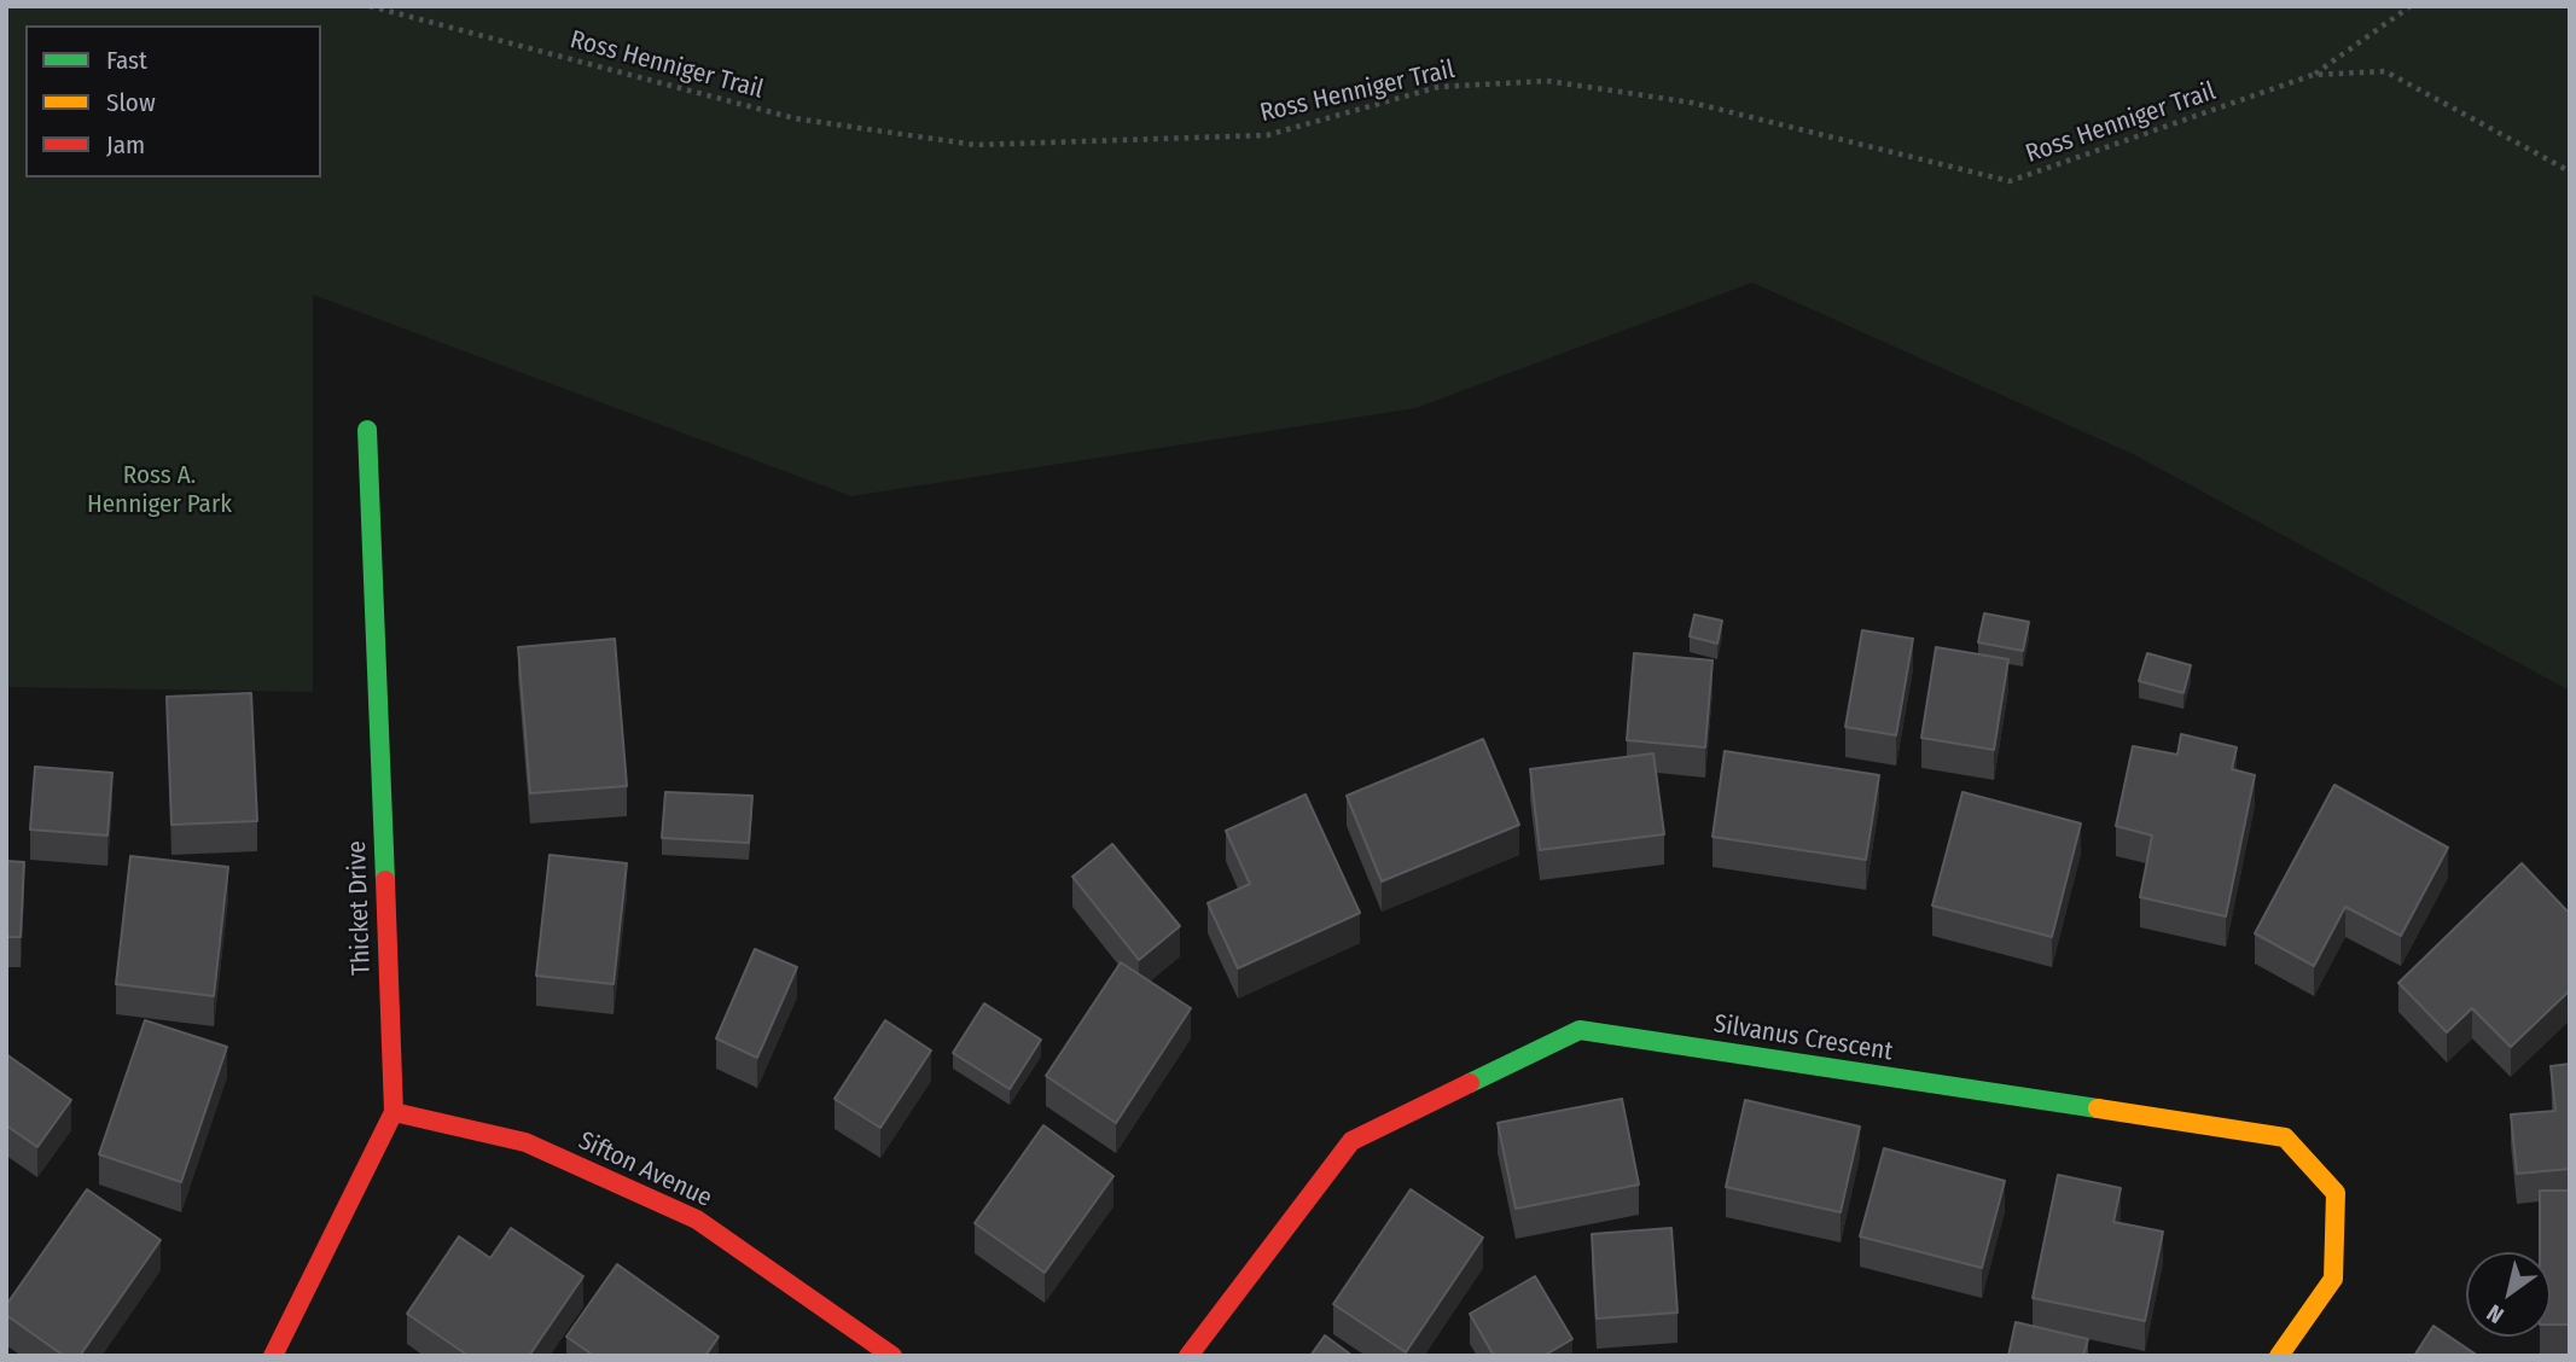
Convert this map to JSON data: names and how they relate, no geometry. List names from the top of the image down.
{
  "streets": {
    "street": ["Thicket Drive", "Silvanus Crescent", "Sifton Avenue"],
    "path": ["Ross Henniger Trail"]
  },
  "crossings": [
    ["Thicket Drive", "Sifton Avenue"]
  ],
  "parks": ["Ross A. Henniger Park"],
  "legend": ["Fast", "Slow", "Jam"],
  "north": "bottom left"
}
